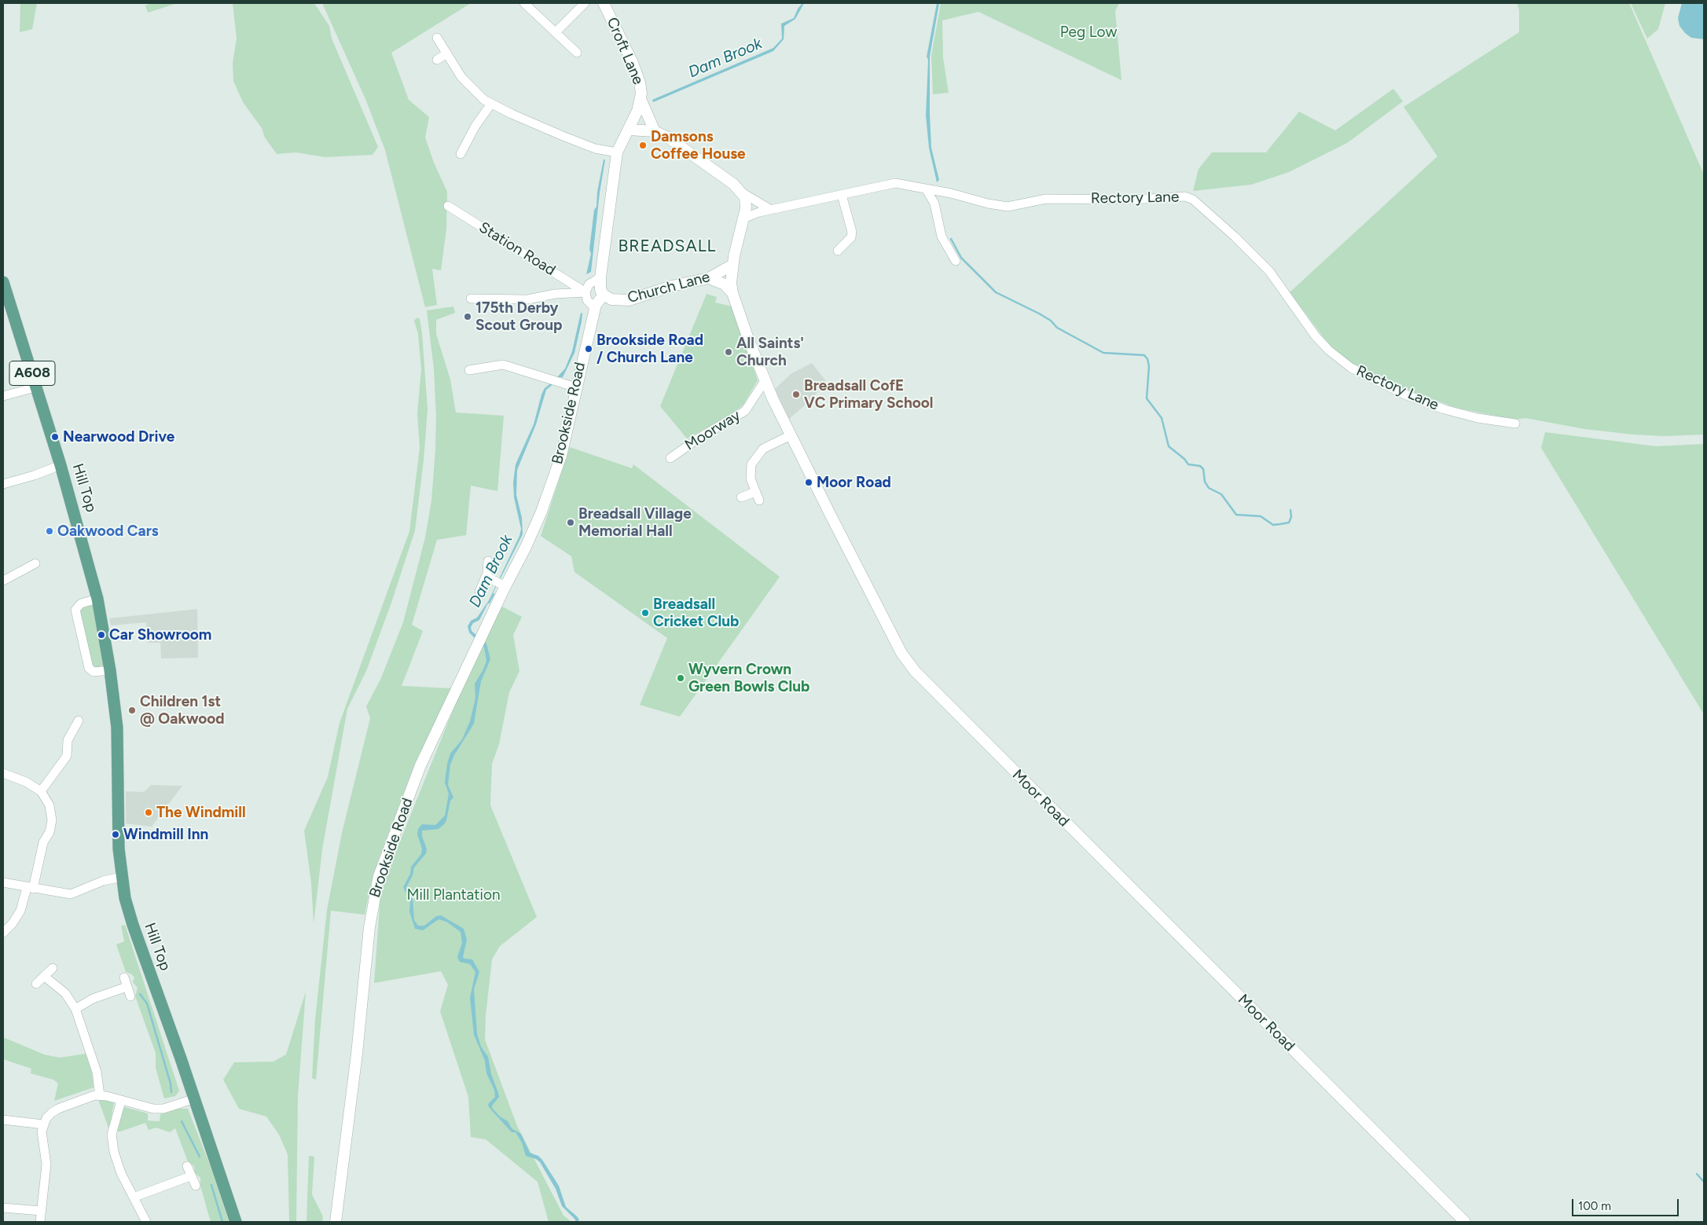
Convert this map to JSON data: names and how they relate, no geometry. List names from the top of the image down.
{
  "streets": {
    "main road": ["A608", "Hill Top"],
    "street": [
      "Croft Lane",
      "Rectory Lane",
      "Station Road",
      "Church Lane",
      "Brookside Road",
      "Moorway",
      "Moor Road"
    ]
  },
  "crossings": [
    ["Rectory Lane", "Moor Road"],
    ["Station Road", "Brookside Road"],
    ["Church Lane", "Brookside Road"],
    ["Church Lane", "Moor Road"],
    ["Moorway", "Moor Road"]
  ],
  "districts": ["BREADSALL"],
  "water": ["Dam Brook"],
  "parks": ["Peg Low", "Mill Plantation"],
  "places": [
    "Damsons Coffee House",
    "175th Derby Scout Group",
    "Brookside Road / Church Lane",
    "All Saints' Church",
    "Breadsall CofE VC Primary School",
    "Nearwood Drive",
    "Moor Road",
    "Breadsall Village Memorial Hall",
    "Oakwood Cars",
    "Breadsall Cricket Club",
    "Car Showroom",
    "Wyvern Crown Green Bowls Club",
    "Children 1st @ Oakwood",
    "The Windmill",
    "Windmill Inn"
  ],
  "scale_bar": "100 m"
}
